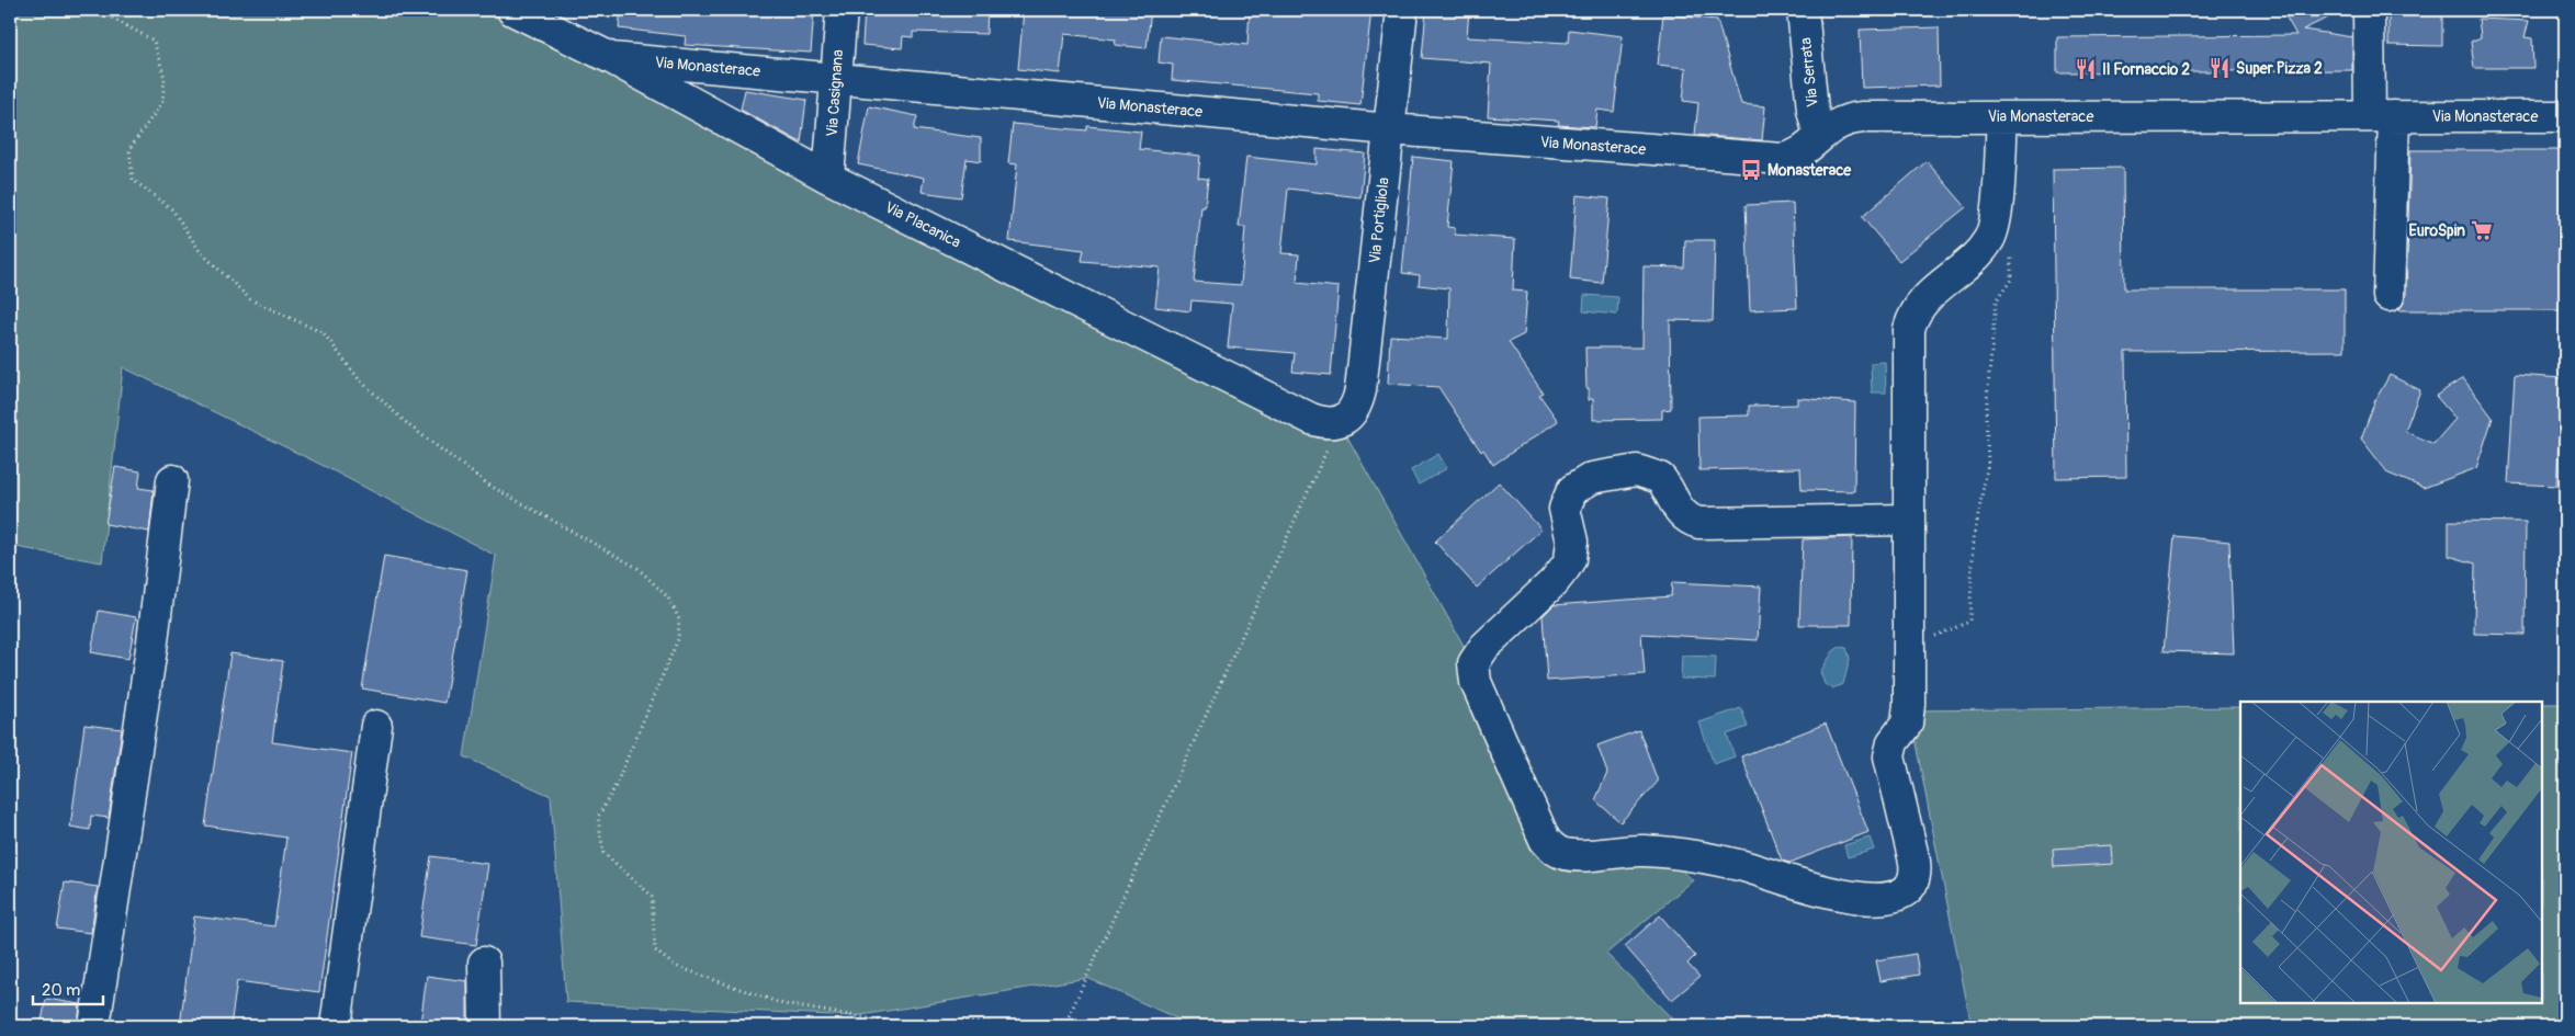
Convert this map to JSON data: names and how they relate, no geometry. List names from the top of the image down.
{
  "streets": {
    "street": [
      "Via Monasterace",
      "Via Serrata",
      "Via Casignana",
      "Via Portigliola",
      "Via Placanica"
    ]
  },
  "crossings": [
    ["Via Monasterace", "Via Serrata"],
    ["Via Monasterace", "Via Casignana"],
    ["Via Monasterace", "Via Portigliola"],
    ["Via Monasterace", "Via Placanica"],
    ["Via Casignana", "Via Placanica"],
    ["Via Portigliola", "Via Placanica"]
  ],
  "places": {
    "restaurant": ["Super Pizza 2", "Il Fornaccio 2"],
    "bus stop": ["Monasterace"],
    "supermarket": ["EuroSpin"]
  },
  "scale_bar": "20 m"
}
